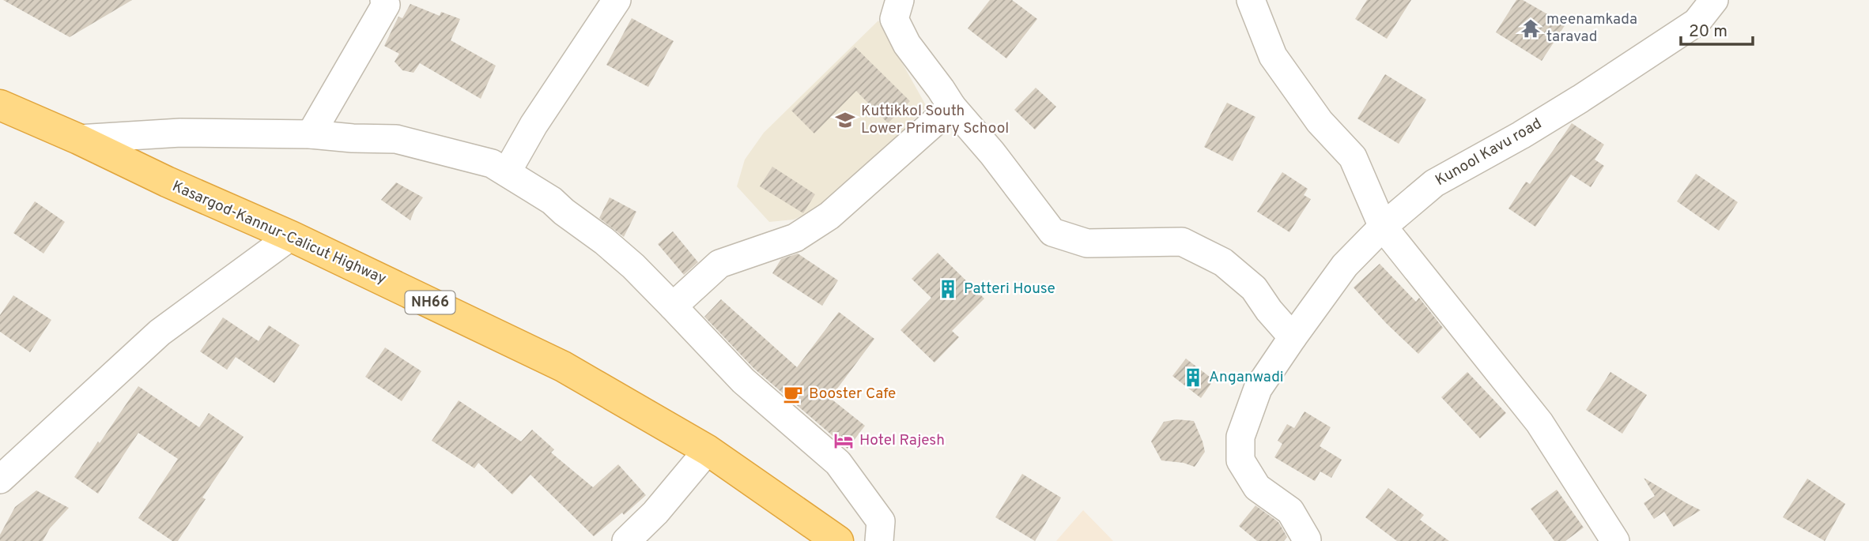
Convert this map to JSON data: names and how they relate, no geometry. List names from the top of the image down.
{
  "streets": {
    "highway": ["Kasargod-Kannur-Calicut Highway", "NH66"],
    "street": ["Kunool Kavu road"]
  },
  "places": {
    "temple": ["meenamkada taravad"],
    "school or university": ["Kuttikkol South Lower Primary School"],
    "building": ["Patteri House", "Anganwadi"],
    "cafe": ["Booster Cafe"],
    "hotel": ["Hotel Rajesh"]
  },
  "scale_bar": "20 m"
}
